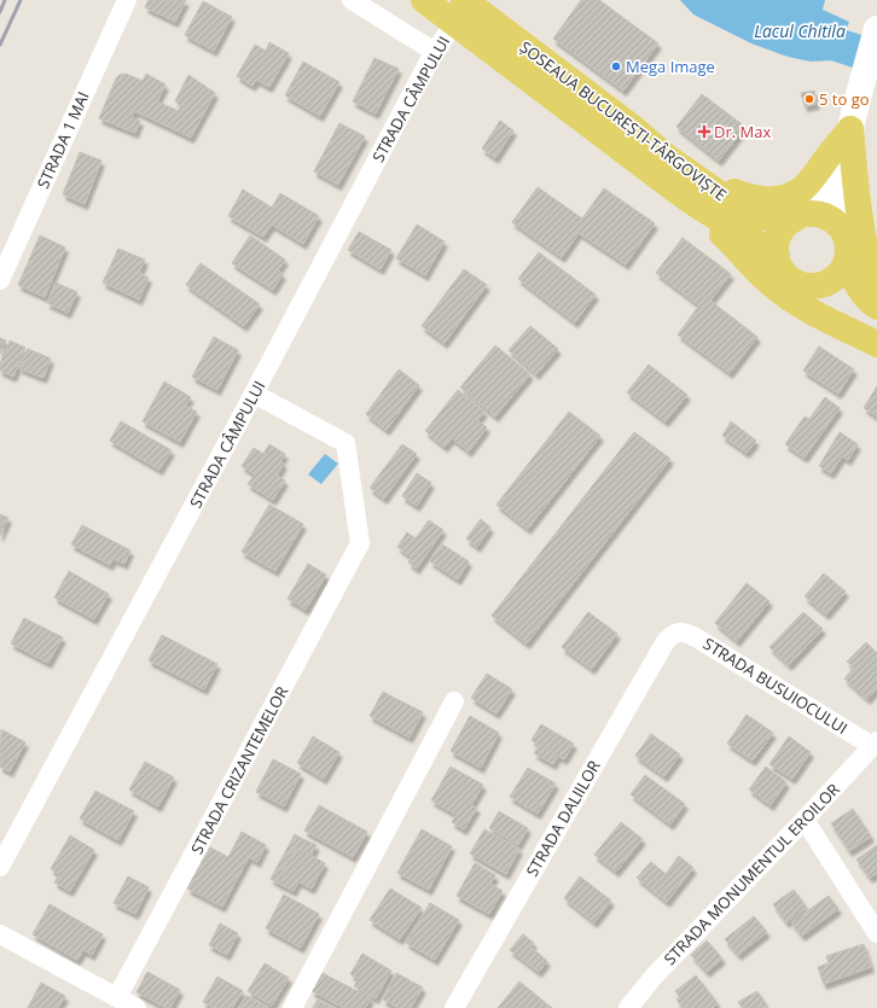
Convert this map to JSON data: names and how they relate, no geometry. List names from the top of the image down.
{
  "streets": {
    "main road": ["ȘOSEAUA BUCUREȘTI-TÂRGOVIȘTE"],
    "street": [
      "STRADA CÂMPULUI",
      "STRADA 1 MAI",
      "STRADA BUSUIOCULUI",
      "STRADA CRIZANTEMELOR",
      "STRADA DALIILOR",
      "STRADA MONUMENTUL EROILOR"
    ]
  },
  "crossings": [
    ["STRADA CÂMPULUI", "ȘOSEAUA BUCUREȘTI-TÂRGOVIȘTE"],
    ["STRADA CÂMPULUI", "STRADA CRIZANTEMELOR"],
    ["STRADA BUSUIOCULUI", "STRADA DALIILOR"],
    ["STRADA BUSUIOCULUI", "STRADA MONUMENTUL EROILOR"]
  ],
  "water": ["Lacul Chitila"],
  "places": {
    "other": ["Mega Image", "5 to go"],
    "health": ["Dr. Max"]
  }
}
